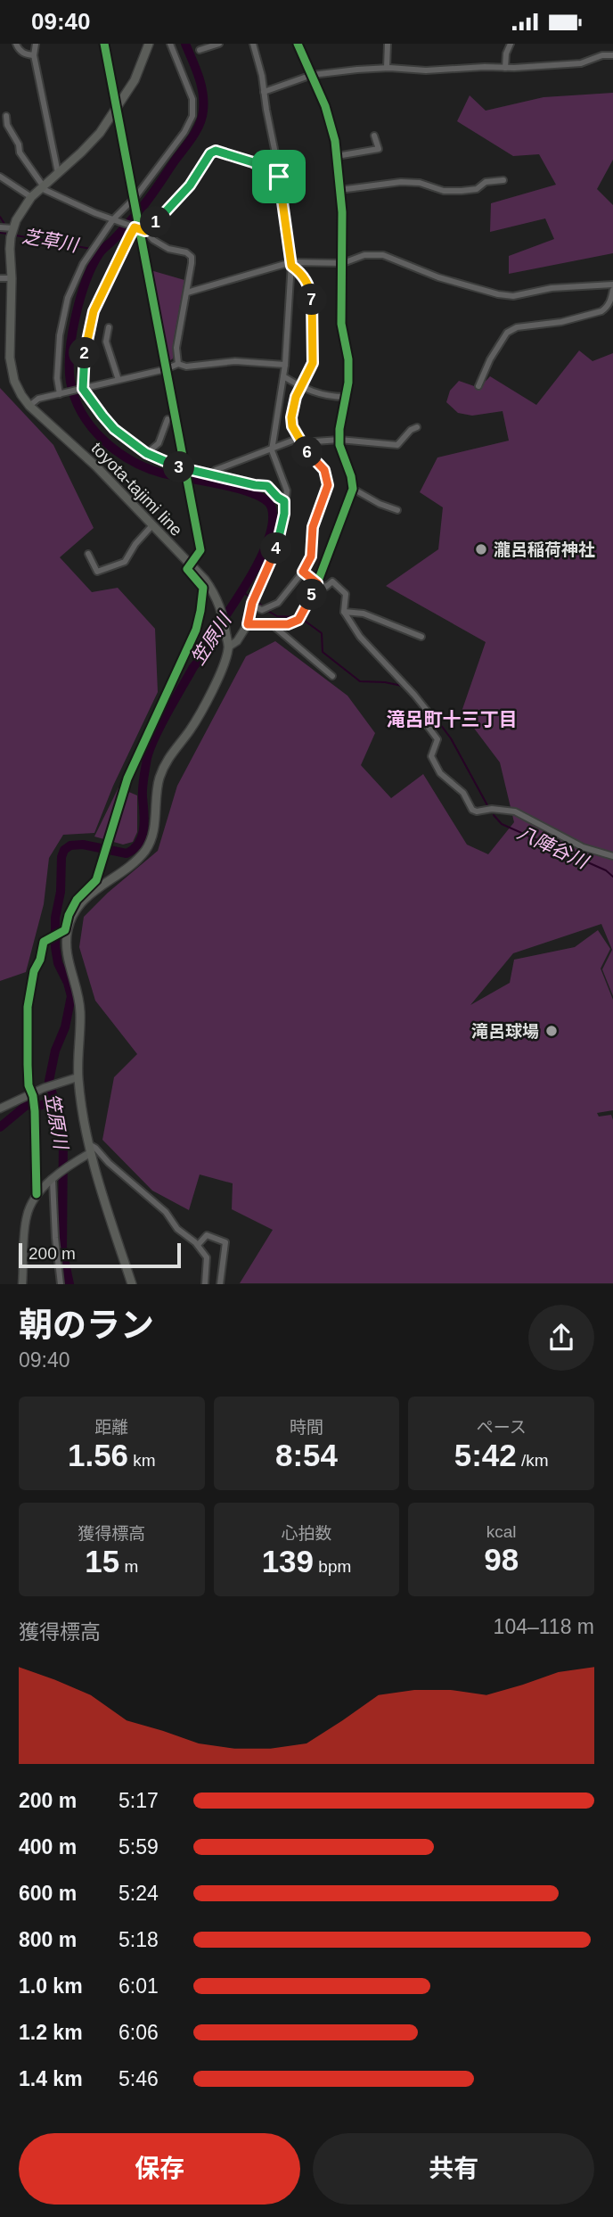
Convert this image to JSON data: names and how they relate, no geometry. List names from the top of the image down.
{
  "streets": {
    "main road": ["toyota-tajimi line"]
  },
  "districts": ["滝呂町十三丁目"],
  "water": ["芝草川", "笠原川", "八陣谷川"],
  "places": ["瀧呂稲荷神社", "滝呂球場"],
  "scale_bar": "200 m",
  "page": {
    "status": "09:40",
    "pins": [
      "1",
      "7",
      "2",
      "6",
      "3",
      "4",
      "5"
    ],
    "scale": "200 m",
    "heading": ["朝のラン", "09:40"],
    "stats": [
      ["距離", "1.56 km"],
      ["時間", "8:54"],
      ["ペース", "5:42 /km"],
      ["獲得標高", "15 m"],
      ["心拍数", "139 bpm"],
      ["kcal", "98"]
    ],
    "chart": ["獲得標高", "104–118 m"],
    "list": [
      {
        "name": "200 m",
        "note": "5:17"
      },
      {
        "name": "400 m",
        "note": "5:59"
      },
      {
        "name": "600 m",
        "note": "5:24"
      },
      {
        "name": "800 m",
        "note": "5:18"
      },
      {
        "name": "1.0 km",
        "note": "6:01"
      },
      {
        "name": "1.2 km",
        "note": "6:06"
      },
      {
        "name": "1.4 km",
        "note": "5:46"
      }
    ],
    "buttons": ["保存", "共有"]
  }
}
